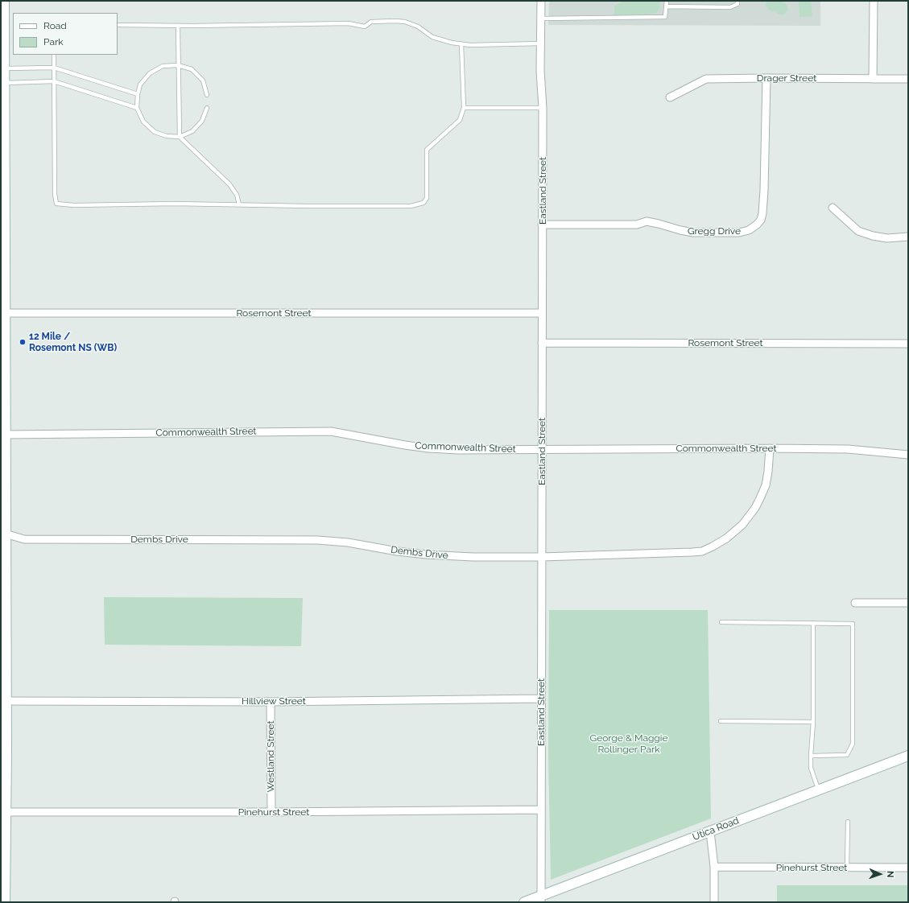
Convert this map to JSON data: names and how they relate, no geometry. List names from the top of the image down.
{
  "streets": {
    "main road": ["Utica Road"],
    "street": [
      "Drager Street",
      "Eastland Street",
      "Gregg Drive",
      "Rosemont Street",
      "Commonwealth Street",
      "Dembs Drive",
      "Hillview Street",
      "Westland Street",
      "Pinehurst Street"
    ]
  },
  "crossings": [
    ["Drager Street", "Gregg Drive"],
    ["Eastland Street", "Gregg Drive"],
    ["Eastland Street", "Rosemont Street"],
    ["Eastland Street", "Commonwealth Street"],
    ["Eastland Street", "Dembs Drive"],
    ["Eastland Street", "Hillview Street"],
    ["Eastland Street", "Pinehurst Street"],
    ["Eastland Street", "Utica Road"],
    ["Commonwealth Street", "Dembs Drive"],
    ["Hillview Street", "Westland Street"],
    ["Westland Street", "Pinehurst Street"]
  ],
  "parks": ["George & Maggie Rollinger Park"],
  "places": ["12 Mile / Rosemont NS (WB)"],
  "legend": ["Road", "Park"],
  "north": "right"
}
